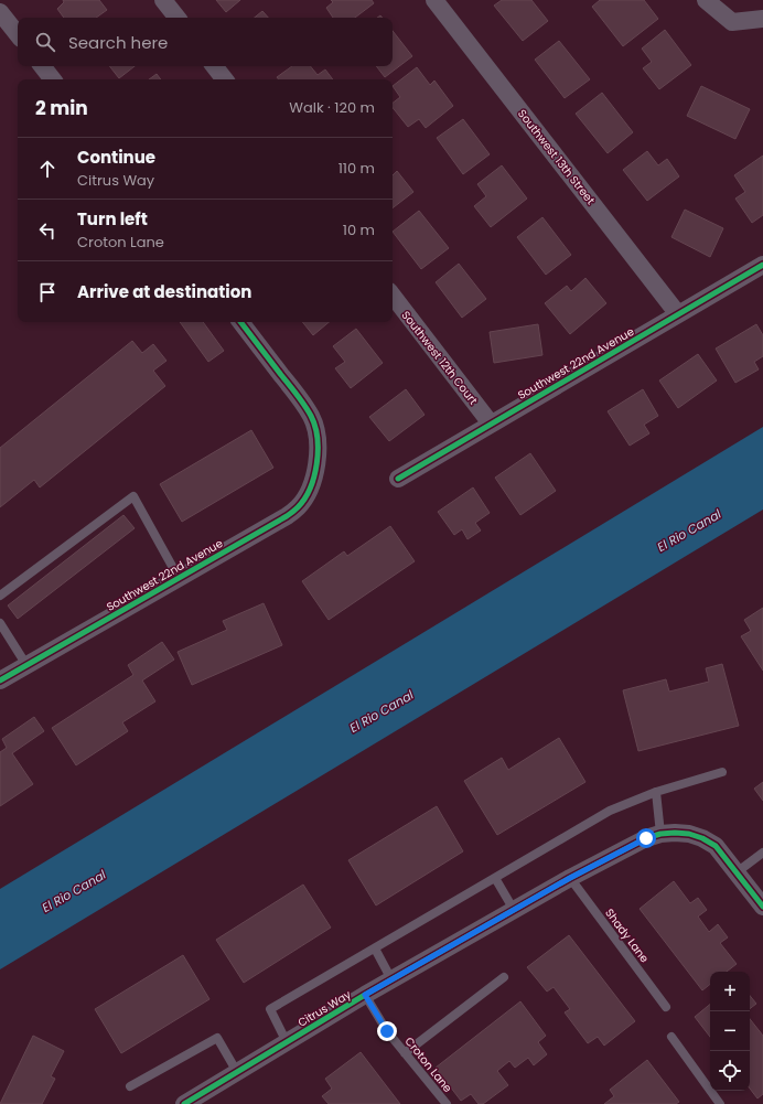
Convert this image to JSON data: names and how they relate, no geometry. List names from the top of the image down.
{
  "streets": {
    "street": [
      "Southwest 13th Street",
      "Southwest 12th Court",
      "Southwest 22nd Avenue",
      "Citrus Way"
    ],
    "lane": ["Shady Lane", "Croton Lane"]
  },
  "crossings": [
    ["Southwest 13th Street", "Southwest 22nd Avenue"],
    ["Southwest 12th Court", "Southwest 22nd Avenue"],
    ["Shady Lane", "Citrus Way"],
    ["Citrus Way", "Croton Lane"]
  ],
  "water": ["El Rio Canal"],
  "page": {
    "search": "Search here",
    "heading": ["2 min", "Walk · 120 m"],
    "list": [
      ["Continue", "Citrus Way", "110 m"],
      ["Turn left", "Croton Lane", "10 m"],
      "Arrive at destination"
    ],
    "map_buttons": ["+", "−"]
  }
}
